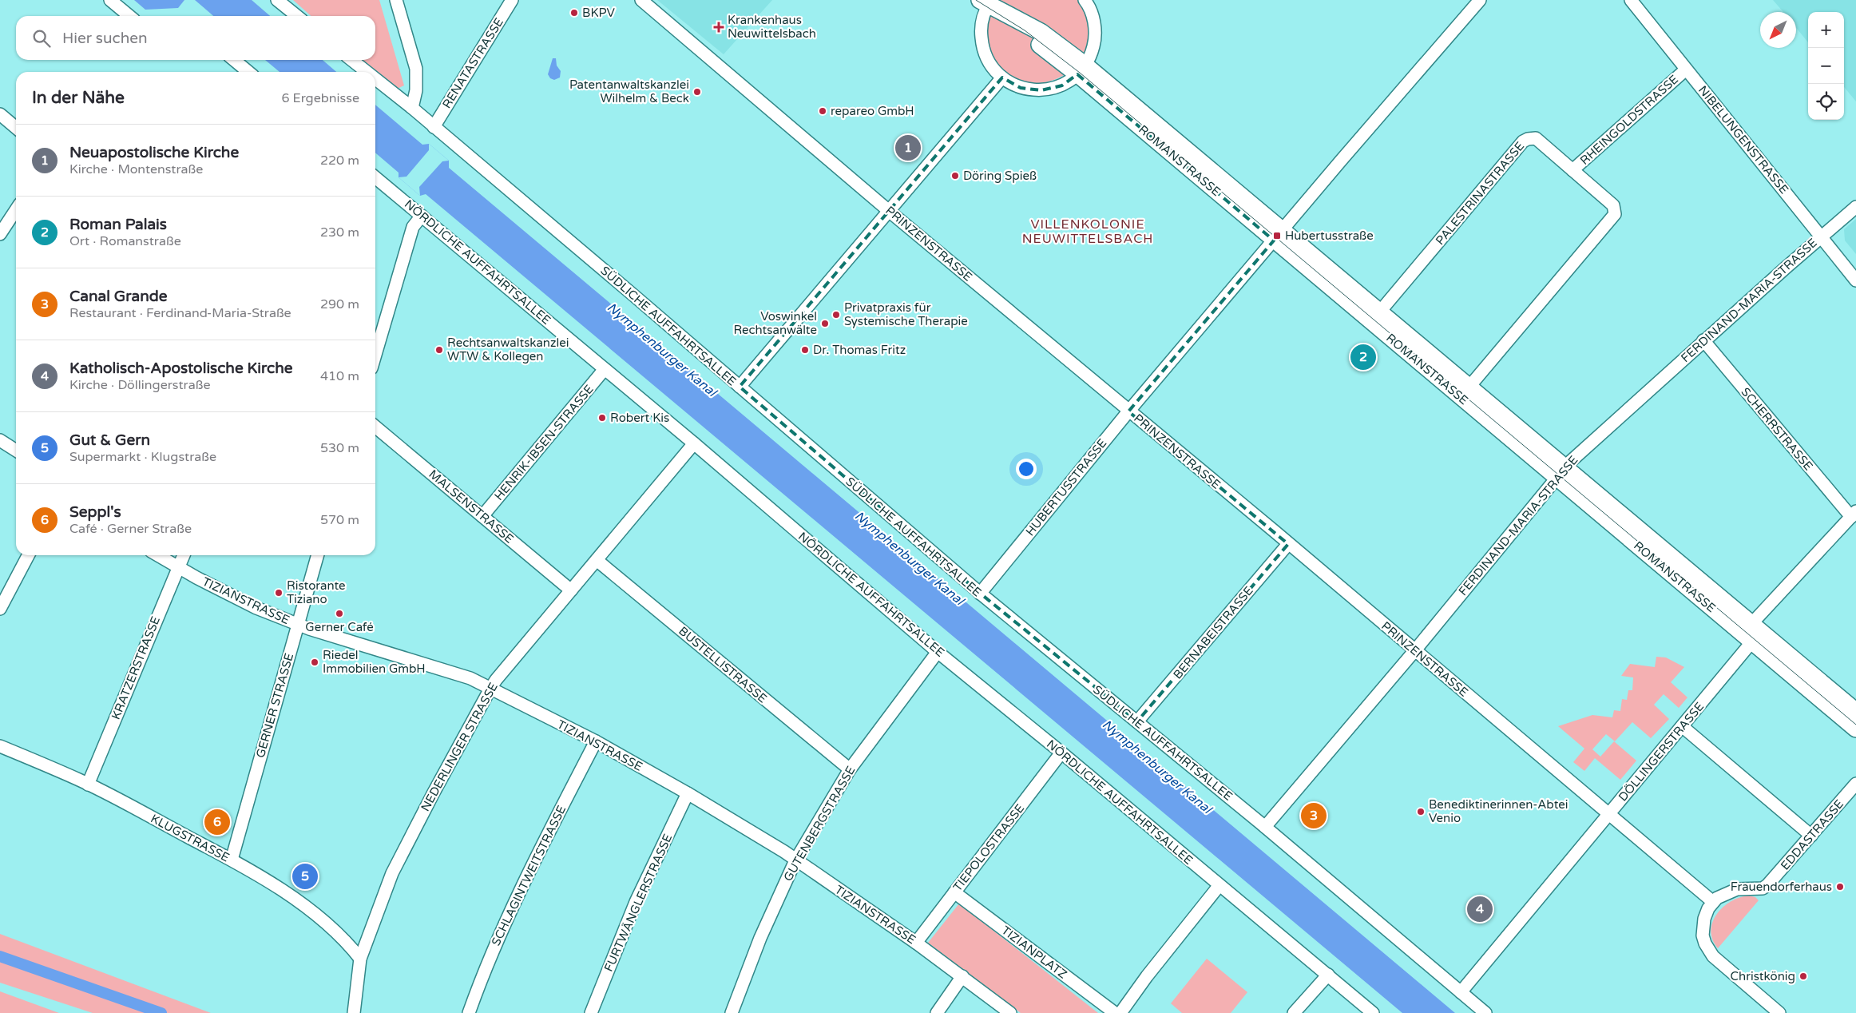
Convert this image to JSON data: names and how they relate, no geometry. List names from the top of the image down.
{
  "streets": {
    "main road": ["ROMANSTRASSE"],
    "street": [
      "RENATASTRASSE",
      "RHEINGOLDSTRASSE",
      "NIBELUNGENSTRASSE",
      "PALESTRINASTRASSE",
      "PRINZENSTRASSE",
      "NÖRDLICHE AUFFAHRTSALLEE",
      "FERDINAND-MARIA-STRASSE",
      "SÜDLICHE AUFFAHRTSALLEE",
      "SCHERRSTRASSE",
      "HENRIK-IBSEN-STRASSE",
      "HUBERTUSSTRASSE",
      "MALSENSTRASSE",
      "TIZIANSTRASSE",
      "BERNABEISTRASSE",
      "BUSTELLISTRASSE",
      "KRATZERSTRASSE",
      "GERNER STRASSE",
      "NEDERLINGER STRASSE",
      "DÖLLINGERSTRASSE",
      "GUTENBERGSTRASSE",
      "EDDASTRASSE",
      "KLUGSTRASSE",
      "TIEPOLOSTRASSE",
      "SCHLAGINTWEITSTRASSE",
      "FURTWÄNGLERSTRASSE",
      "TIZIANPLATZ"
    ]
  },
  "crossings": [
    ["RENATASTRASSE", "SÜDLICHE AUFFAHRTSALLEE"],
    ["RHEINGOLDSTRASSE", "NIBELUNGENSTRASSE"],
    ["RHEINGOLDSTRASSE", "PALESTRINASTRASSE"],
    ["NIBELUNGENSTRASSE", "FERDINAND-MARIA-STRASSE"],
    ["ROMANSTRASSE", "PALESTRINASTRASSE"],
    ["ROMANSTRASSE", "FERDINAND-MARIA-STRASSE"],
    ["ROMANSTRASSE", "HUBERTUSSTRASSE"],
    ["ROMANSTRASSE", "DÖLLINGERSTRASSE"],
    ["PRINZENSTRASSE", "FERDINAND-MARIA-STRASSE"],
    ["PRINZENSTRASSE", "HUBERTUSSTRASSE"],
    ["PRINZENSTRASSE", "BERNABEISTRASSE"],
    ["PRINZENSTRASSE", "DÖLLINGERSTRASSE"],
    ["PRINZENSTRASSE", "EDDASTRASSE"],
    ["NÖRDLICHE AUFFAHRTSALLEE", "HENRIK-IBSEN-STRASSE"],
    ["NÖRDLICHE AUFFAHRTSALLEE", "NEDERLINGER STRASSE"],
    ["NÖRDLICHE AUFFAHRTSALLEE", "GUTENBERGSTRASSE"],
    ["NÖRDLICHE AUFFAHRTSALLEE", "TIEPOLOSTRASSE"],
    ["FERDINAND-MARIA-STRASSE", "SÜDLICHE AUFFAHRTSALLEE"],
    ["FERDINAND-MARIA-STRASSE", "SCHERRSTRASSE"],
    ["SÜDLICHE AUFFAHRTSALLEE", "HUBERTUSSTRASSE"],
    ["SÜDLICHE AUFFAHRTSALLEE", "BERNABEISTRASSE"],
    ["SÜDLICHE AUFFAHRTSALLEE", "DÖLLINGERSTRASSE"],
    ["HENRIK-IBSEN-STRASSE", "MALSENSTRASSE"],
    ["MALSENSTRASSE", "NEDERLINGER STRASSE"],
    ["TIZIANSTRASSE", "KRATZERSTRASSE"],
    ["TIZIANSTRASSE", "GERNER STRASSE"],
    ["TIZIANSTRASSE", "NEDERLINGER STRASSE"],
    ["TIZIANSTRASSE", "GUTENBERGSTRASSE"],
    ["TIZIANSTRASSE", "TIEPOLOSTRASSE"],
    ["TIZIANSTRASSE", "SCHLAGINTWEITSTRASSE"],
    ["TIZIANSTRASSE", "FURTWÄNGLERSTRASSE"],
    ["BUSTELLISTRASSE", "NEDERLINGER STRASSE"],
    ["BUSTELLISTRASSE", "GUTENBERGSTRASSE"],
    ["KRATZERSTRASSE", "KLUGSTRASSE"],
    ["GERNER STRASSE", "KLUGSTRASSE"],
    ["NEDERLINGER STRASSE", "KLUGSTRASSE"],
    ["TIEPOLOSTRASSE", "TIZIANPLATZ"]
  ],
  "districts": ["VILLENKOLONIE NEUWITTELSBACH"],
  "water": ["Nymphenburger Kanal"],
  "places": {
    "other": [
      "BKPV",
      "Patentanwaltskanzlei Wilhelm & Beck",
      "repareo GmbH",
      "Döring Spieß",
      "Privatpraxis für Systemische Therapie",
      "Voswinkel Rechtsanwälte",
      "Rechtsanwaltskanzlei WTW & Kollegen",
      "Dr. Thomas Fritz",
      "Robert Kis",
      "Ristorante Tiziano",
      "Gerner Café",
      "Riedel Immobilien GmbH",
      "Benediktinerinnen-Abtei Venio",
      "Frauendorferhaus",
      "Christkönig"
    ],
    "health": ["Krankenhaus Neuwittelsbach"],
    "transit": ["Hubertusstraße"]
  },
  "north": "bottom left",
  "page": {
    "map_buttons": ["+", "−"],
    "search": "Hier suchen",
    "heading": ["In der Nähe", "6 Ergebnisse"],
    "list": [
      {
        "mark": "1",
        "name": "Neuapostolische Kirche",
        "note": "Kirche · Montenstraße",
        "value": "220 m"
      },
      {
        "mark": "2",
        "name": "Roman Palais",
        "note": "Ort · Romanstraße",
        "value": "230 m"
      },
      {
        "mark": "3",
        "name": "Canal Grande",
        "note": "Restaurant · Ferdinand-Maria-Straße",
        "value": "290 m"
      },
      {
        "mark": "4",
        "name": "Katholisch-Apostolische Kirche",
        "note": "Kirche · Döllingerstraße",
        "value": "410 m"
      },
      {
        "mark": "5",
        "name": "Gut & Gern",
        "note": "Supermarkt · Klugstraße",
        "value": "530 m"
      },
      {
        "mark": "6",
        "name": "Seppl's",
        "note": "Café · Gerner Straße",
        "value": "570 m"
      }
    ],
    "pins": [
      "1",
      "2",
      "3",
      "6",
      "5",
      "4"
    ]
  }
}
